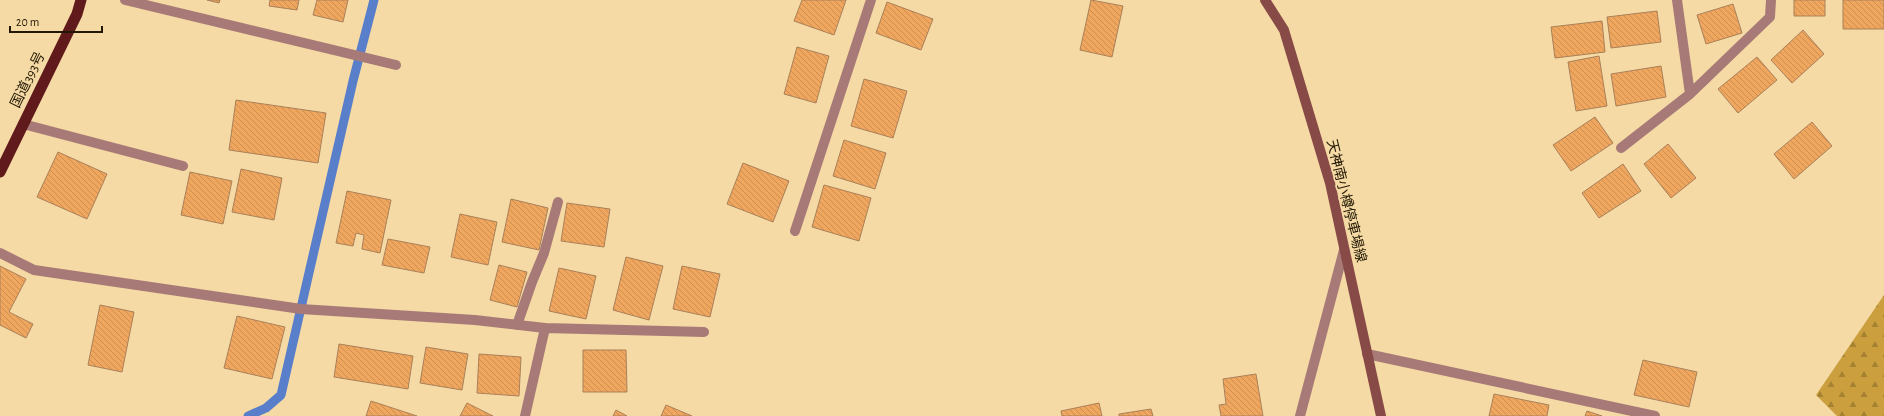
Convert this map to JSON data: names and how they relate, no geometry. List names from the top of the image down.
{
  "streets": {
    "highway": ["国道393号"],
    "main road": ["天神南小樽停車場線"]
  },
  "scale_bar": "20 m"
}
